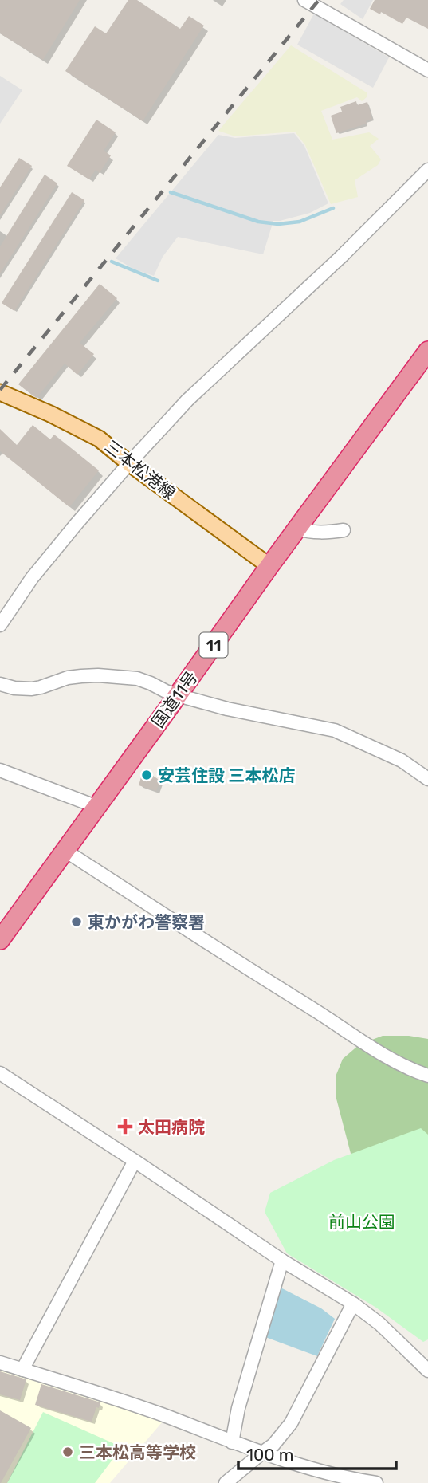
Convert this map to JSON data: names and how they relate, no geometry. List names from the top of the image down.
{
  "streets": {
    "highway": ["11", "国道11号"],
    "main road": ["三本松港線"]
  },
  "crossings": [
    ["三本松港線", "国道11号"]
  ],
  "parks": ["前山公園"],
  "places": {
    "other": ["安芸住設 三本松店", "東かがわ警察署", "三本松高等学校"],
    "health": ["太田病院"]
  },
  "scale_bar": "100 m"
}
